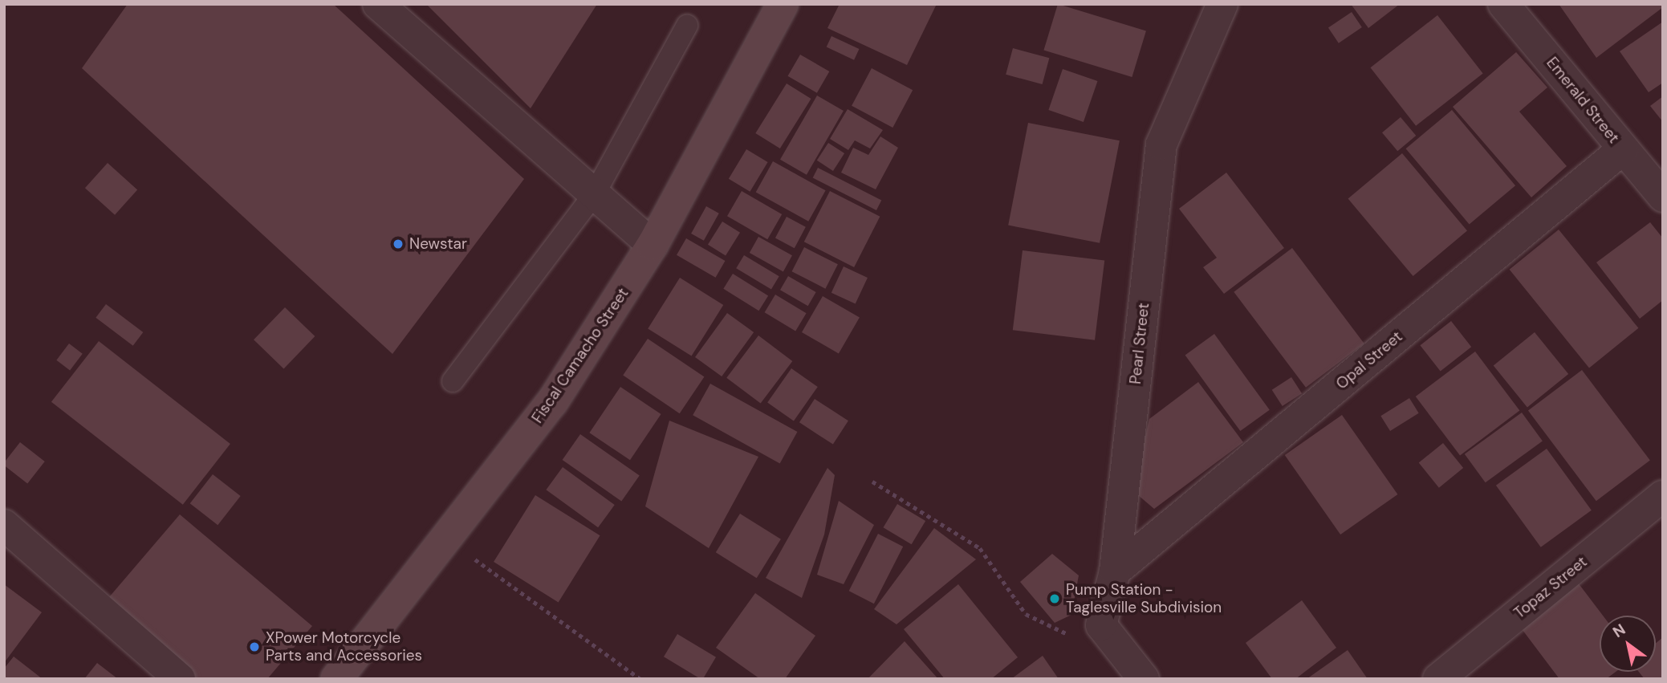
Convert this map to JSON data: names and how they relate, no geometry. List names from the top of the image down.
{
  "streets": {
    "street": [
      "Emerald Street",
      "Pearl Street",
      "Fiscal Camacho Street",
      "Opal Street",
      "Topaz Street"
    ]
  },
  "crossings": [
    ["Emerald Street", "Opal Street"],
    ["Pearl Street", "Opal Street"]
  ],
  "places": ["Newstar", "Pump Station - Taglesville Subdivision", "XPower Motorcycle Parts and Accessories"],
  "north": "top left"
}
